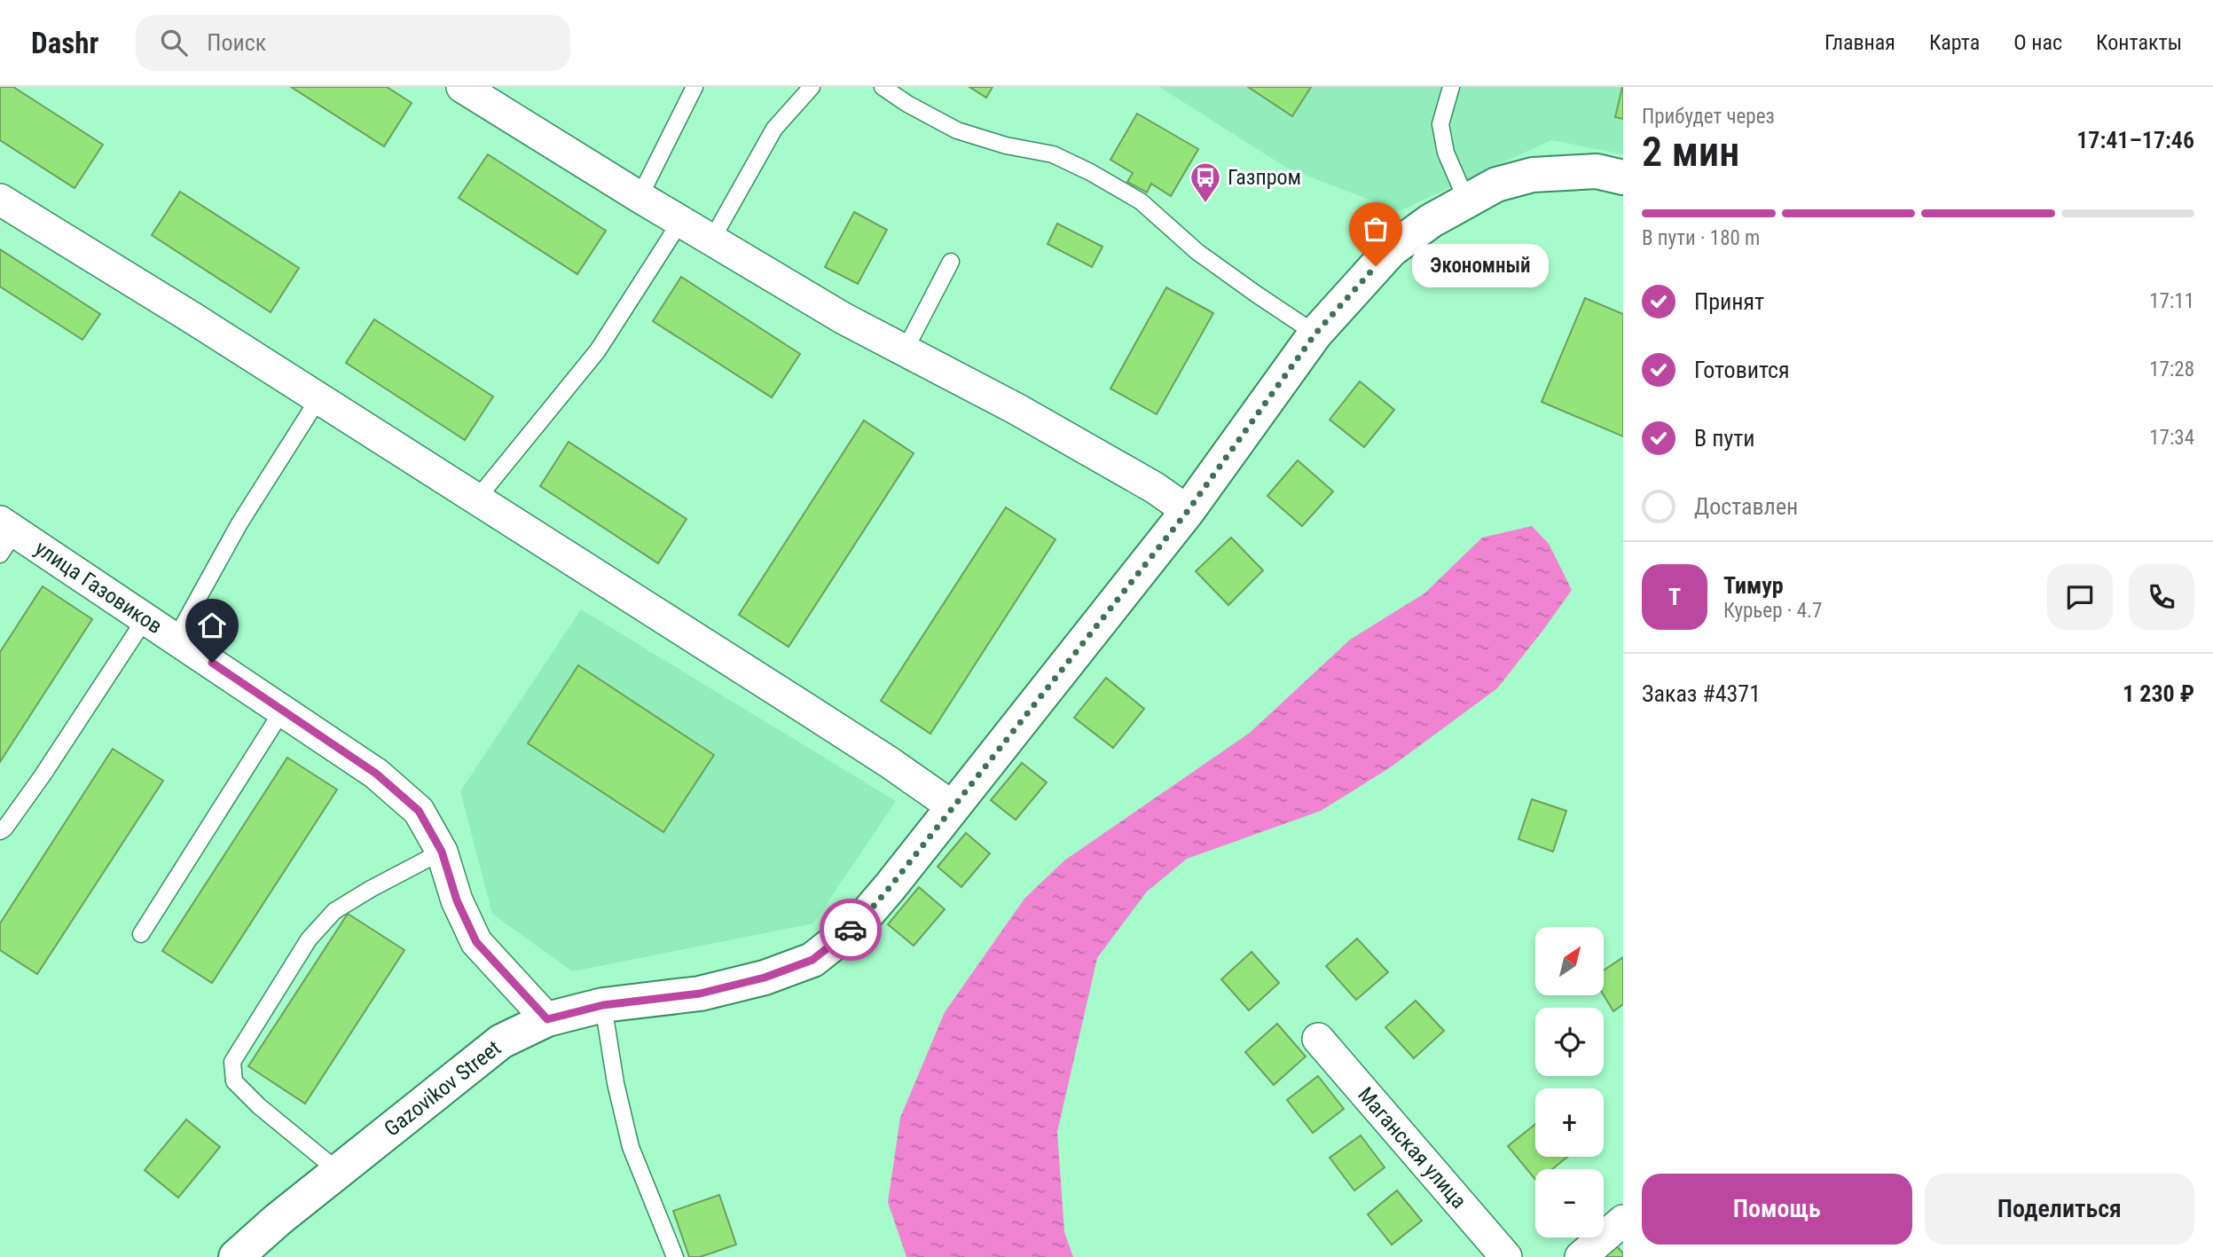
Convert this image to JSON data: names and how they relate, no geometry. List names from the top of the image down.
{
  "streets": {
    "street": ["улица Газовиков", "Gazovikov Street", "Маганская улица"]
  },
  "crossings": [
    ["улица Газовиков", "Gazovikov Street"]
  ],
  "places": {
    "bus stop": ["Газпром"],
    "other": ["Экономный"]
  },
  "north": "top right",
  "page": {
    "header": "Dashr",
    "search": "Поиск",
    "nav": [
      "Главная",
      "Карта",
      "О нас",
      "Контакты"
    ],
    "heading": ["2 мин", "Прибудет через", "17:41–17:46"],
    "panel": [
      "Тимур",
      "Курьер · 4.7",
      "Заказ #4371",
      "1 230 ₽"
    ],
    "bar": "В пути · 180 m",
    "bubble": "Экономный",
    "list": [
      ["Принят", "17:11"],
      ["Готовится", "17:28"],
      ["В пути", "17:34"],
      "Доставлен"
    ],
    "round": "Т",
    "map_buttons": ["+", "−"],
    "buttons": ["Помощь", "Поделиться"]
  }
}
